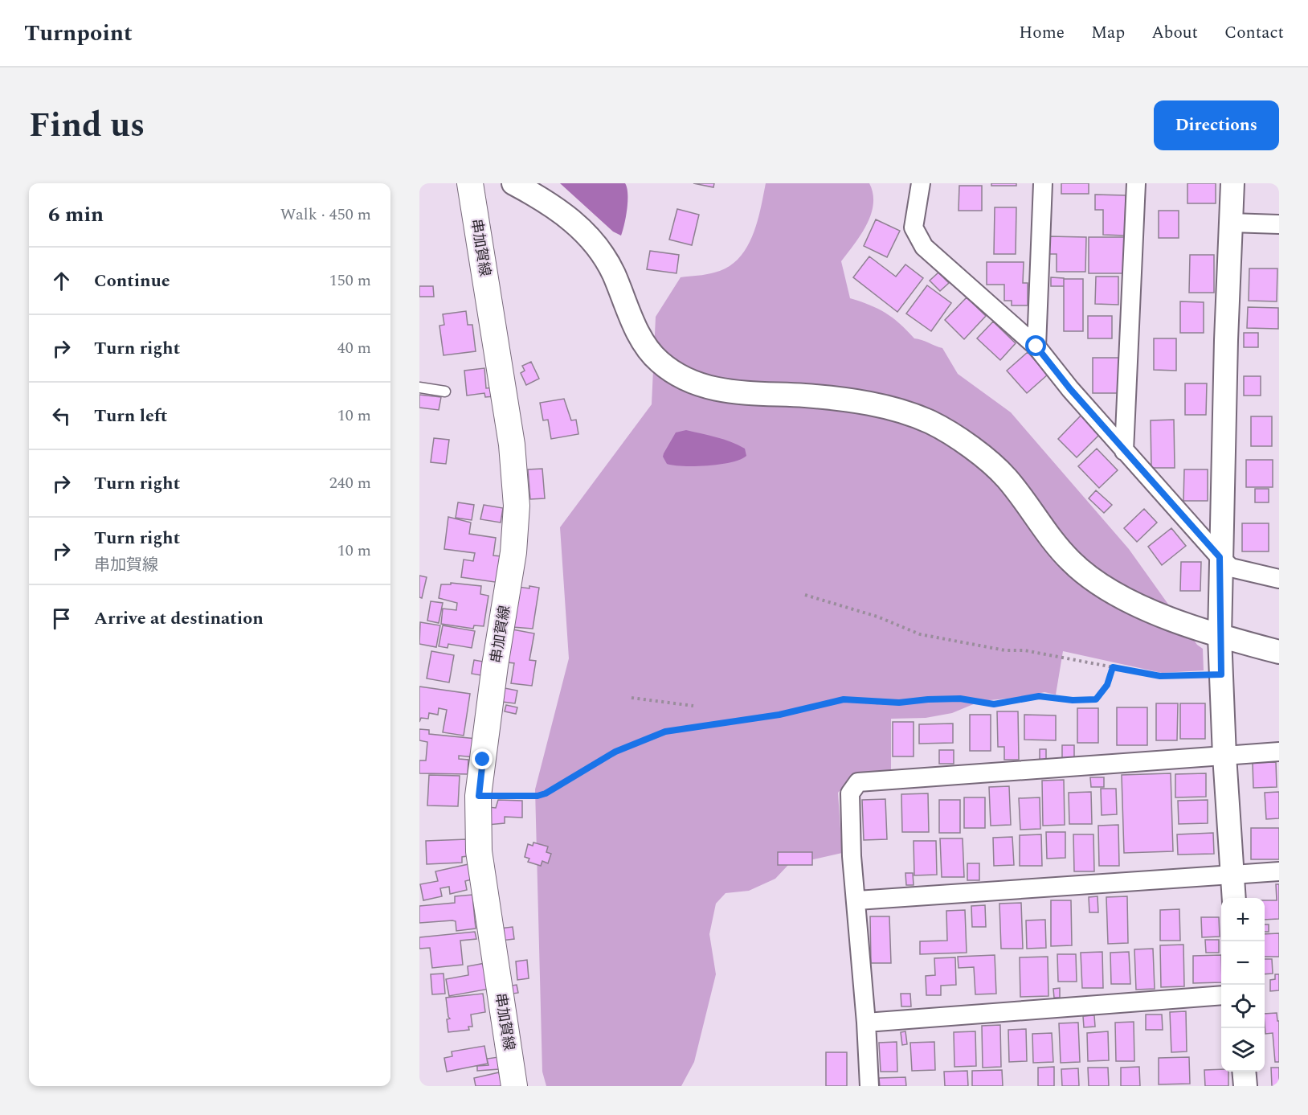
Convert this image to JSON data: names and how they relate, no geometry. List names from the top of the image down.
{
  "streets": {
    "main road": ["串加賀線"]
  },
  "page": {
    "header": "Turnpoint",
    "nav": [
      "Home",
      "Map",
      "About",
      "Contact"
    ],
    "title": "Find us",
    "buttons": "Directions",
    "heading": ["6 min", "Walk · 450 m"],
    "list": [
      ["Continue", "150 m"],
      ["Turn right", "40 m"],
      ["Turn left", "10 m"],
      ["Turn right", "240 m"],
      ["Turn right", "串加賀線", "10 m"],
      "Arrive at destination"
    ],
    "map_buttons": ["+", "−"]
  }
}
